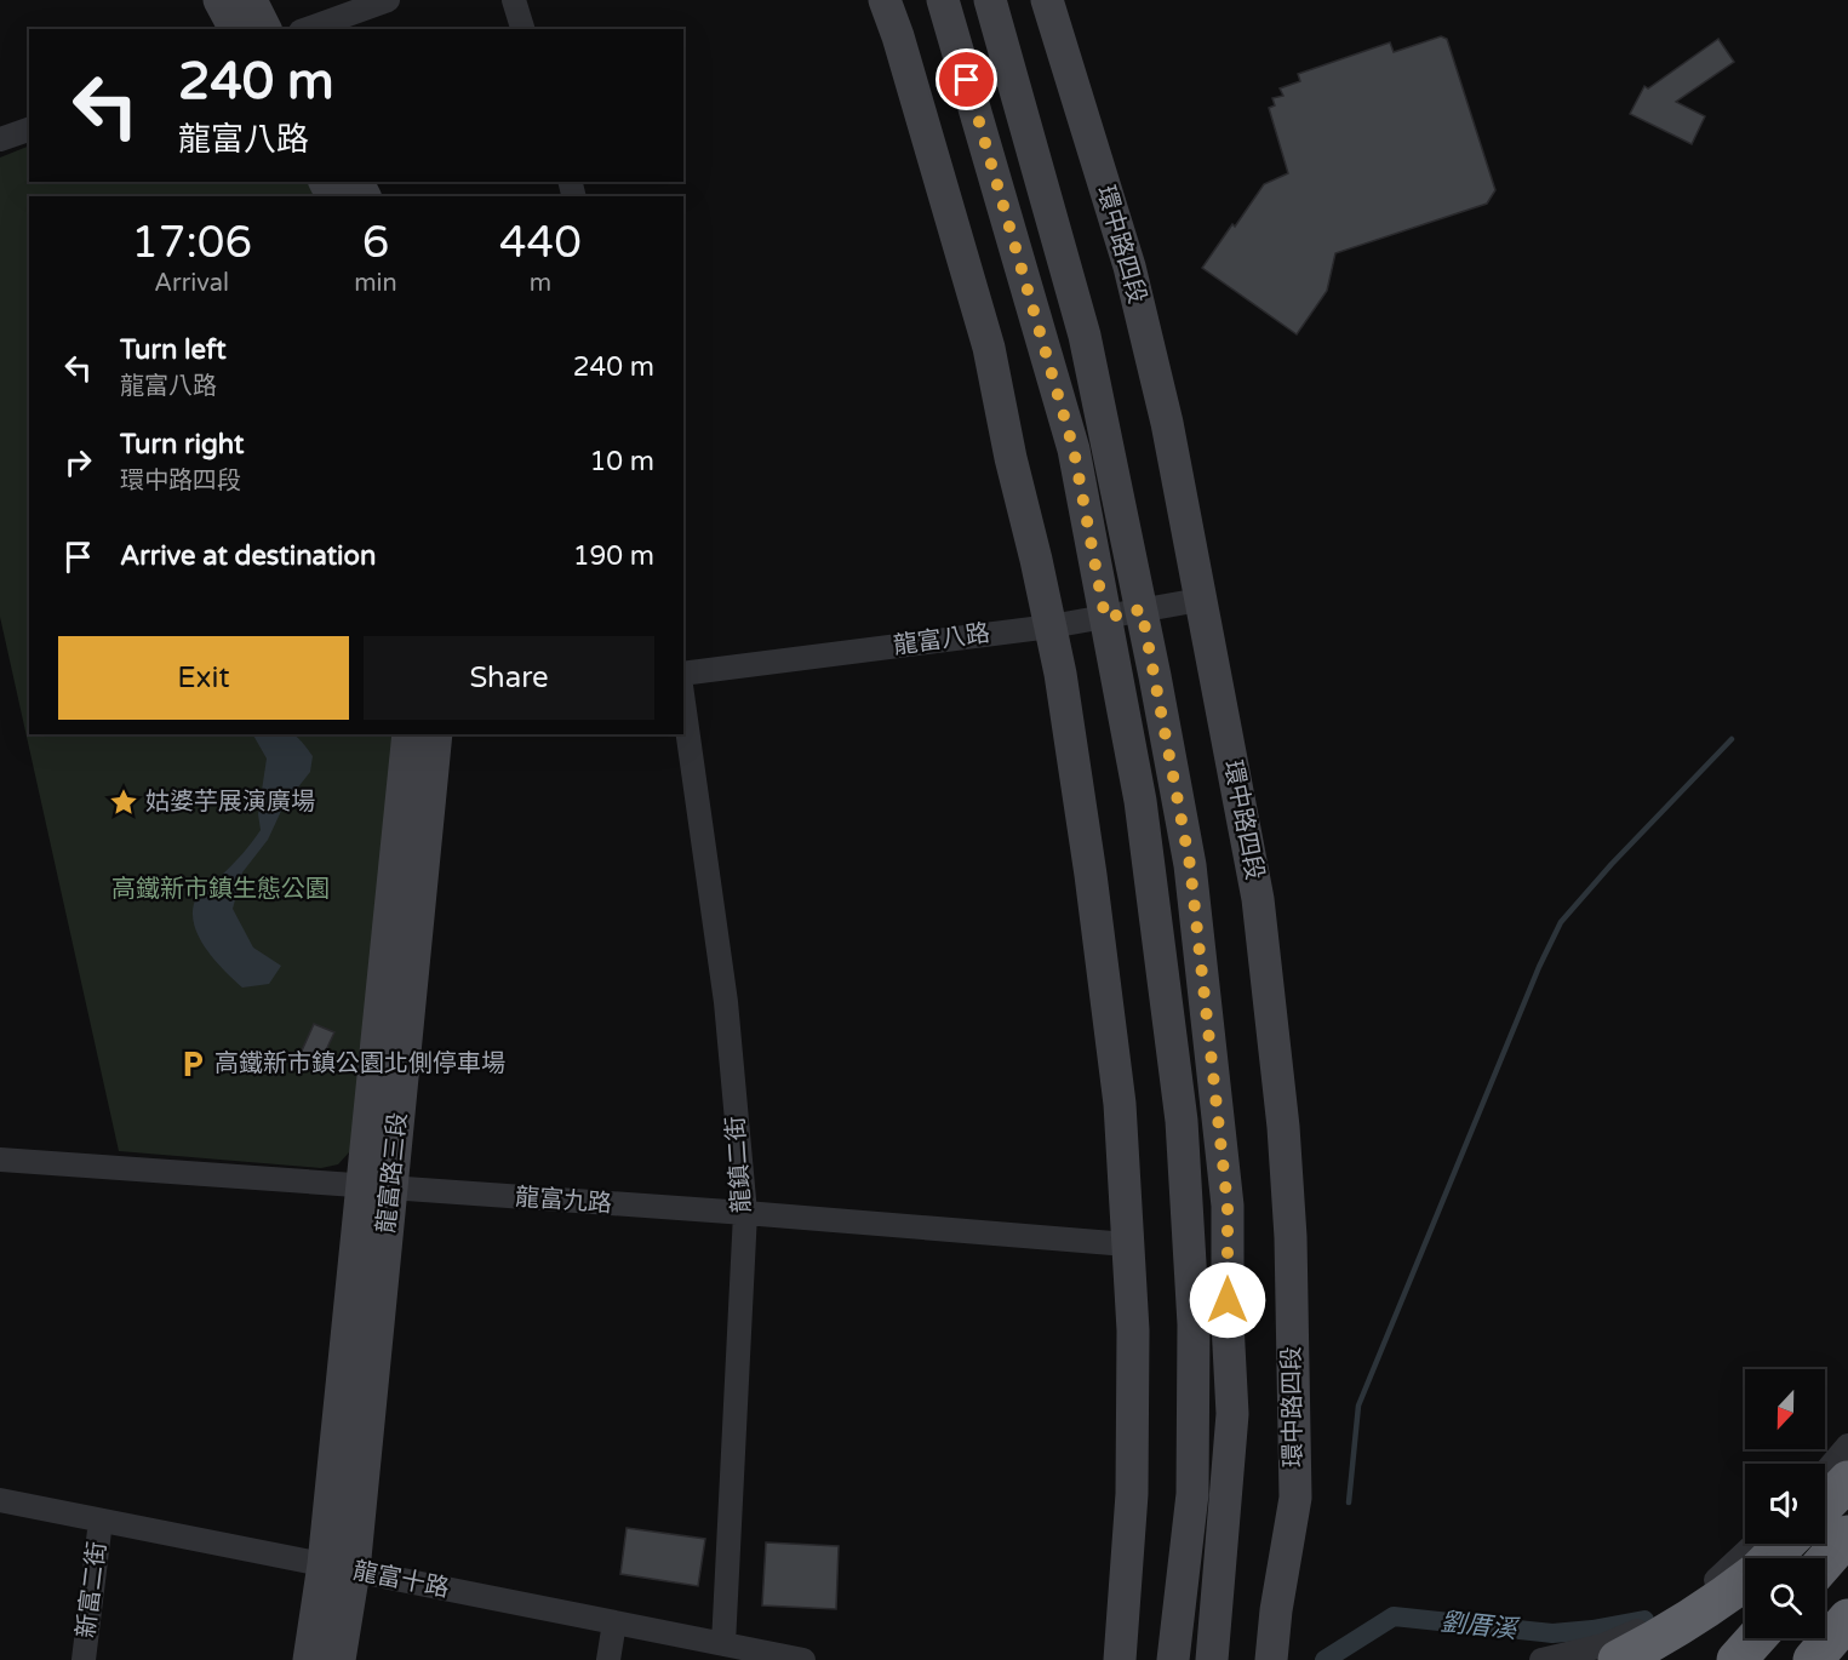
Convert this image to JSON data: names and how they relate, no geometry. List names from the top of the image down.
{
  "streets": {
    "street": [
      "環中路四段",
      "龍富八路",
      "龍鎮二街",
      "龍富路三段",
      "龍富九路",
      "龍富十路",
      "新富二街"
    ]
  },
  "crossings": [
    ["環中路四段", "龍富八路"],
    ["龍鎮二街", "龍富九路"],
    ["龍鎮二街", "龍富十路"],
    ["龍富路三段", "龍富九路"],
    ["龍富路三段", "龍富十路"],
    ["龍富十路", "新富二街"]
  ],
  "water": ["劉厝溪"],
  "parks": ["高鐵新市鎮生態公園"],
  "places": {
    "place": ["姑婆芋展演廣場"],
    "parking": ["高鐵新市鎮公園北側停車場"]
  },
  "north": "bottom",
  "page": {
    "turn": ["240 m", "龍富八路"],
    "eta": [
      "17:06",
      "Arrival",
      "6",
      "min",
      "440",
      "m"
    ],
    "list": [
      {
        "name": "Turn left",
        "note": "龍富八路",
        "value": "240 m"
      },
      {
        "name": "Turn right",
        "note": "環中路四段",
        "value": "10 m"
      },
      {
        "name": "Arrive at destination",
        "value": "190 m"
      }
    ],
    "buttons": ["Exit", "Share"]
  }
}
